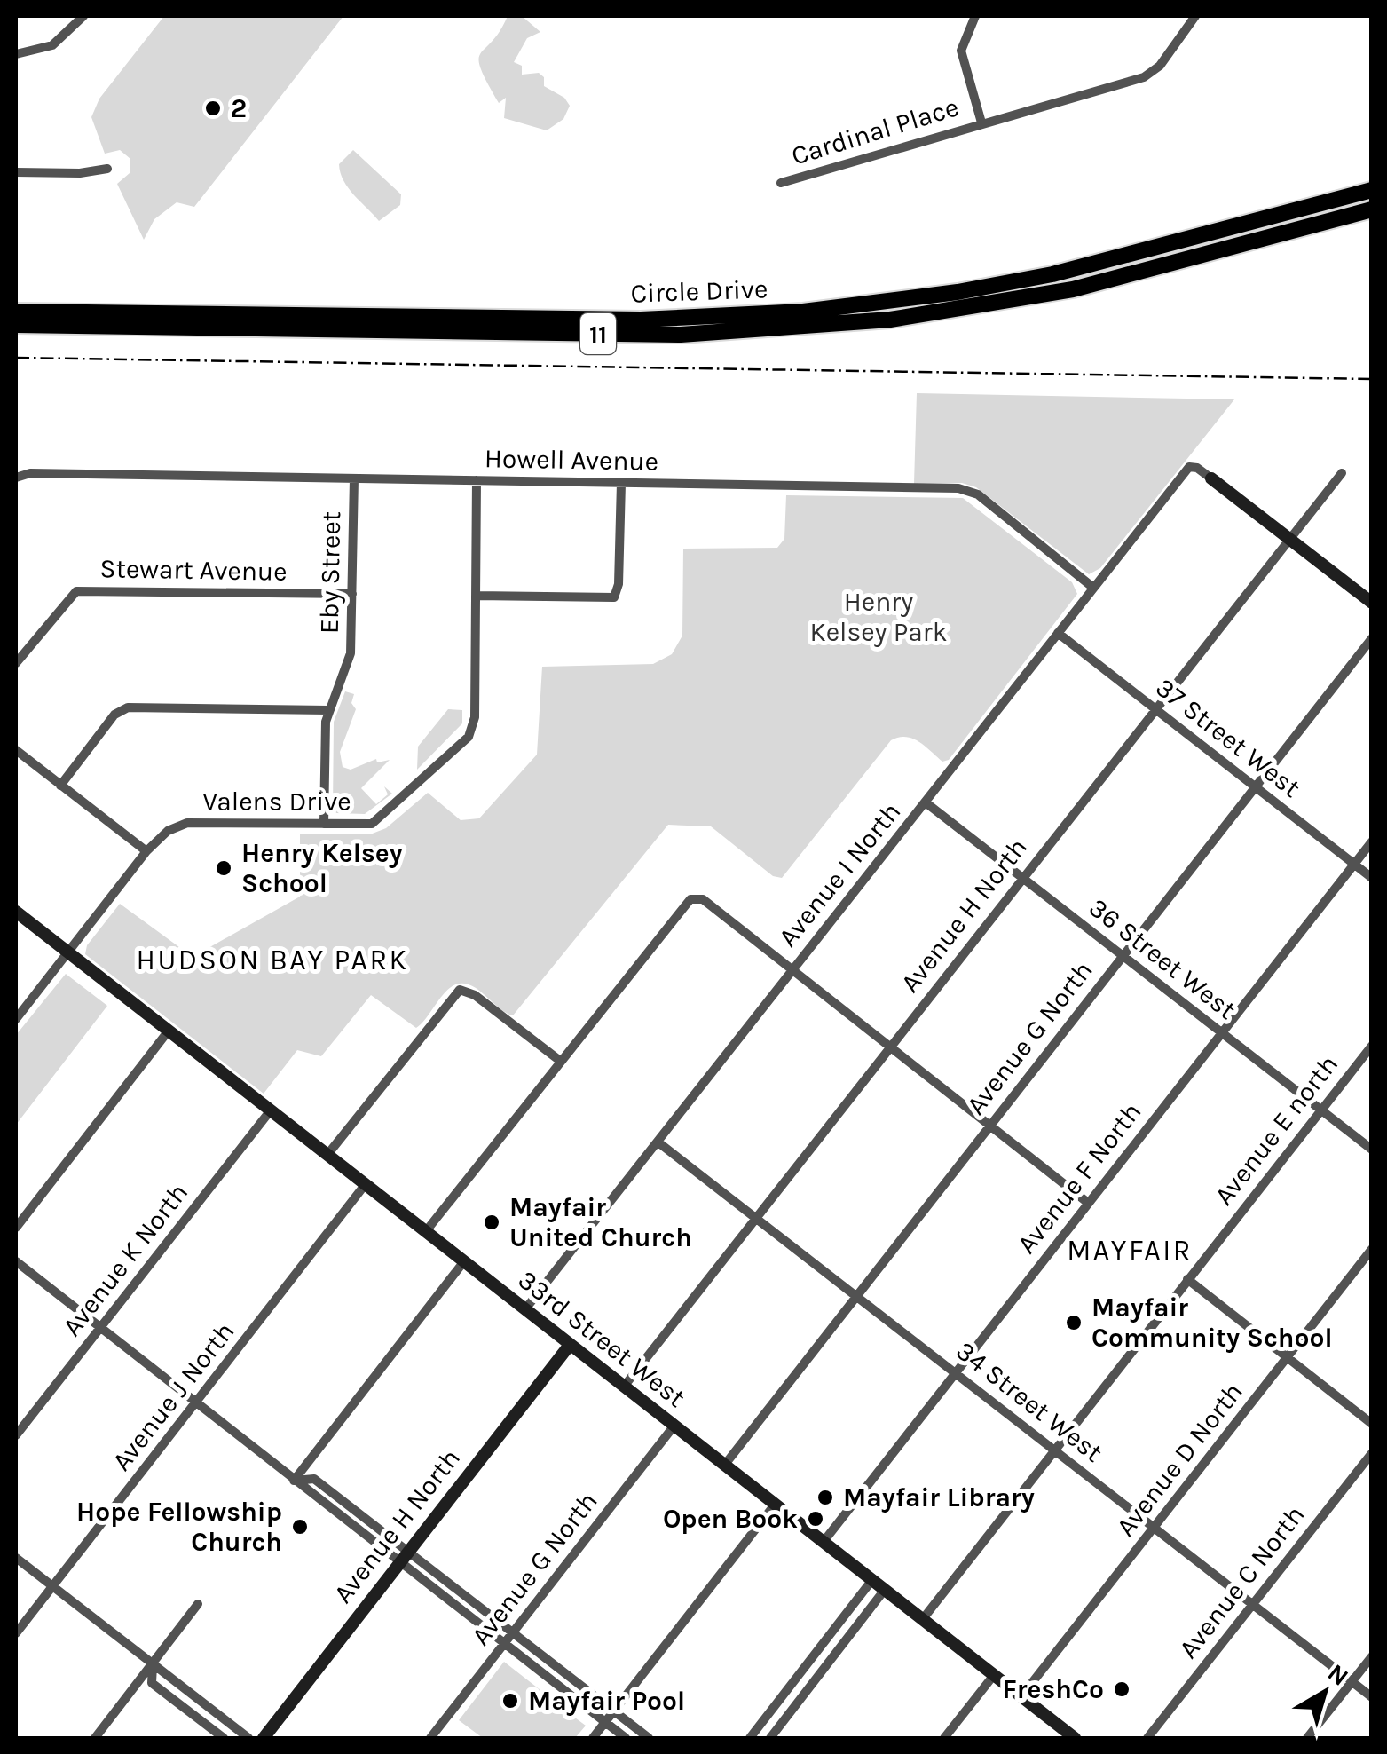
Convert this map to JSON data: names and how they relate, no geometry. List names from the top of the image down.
{
  "streets": {
    "highway": ["Circle Drive", "11"],
    "main road": ["Avenue H North", "33rd Street West"],
    "street": [
      "Cardinal Place",
      "Howell Avenue",
      "Stewart Avenue",
      "Eby Street",
      "37 Street West",
      "Valens Drive",
      "Avenue I North",
      "36 Street West",
      "Avenue G North",
      "Avenue E north",
      "Avenue F North",
      "Avenue K North",
      "Avenue J North",
      "34 Street West",
      "Avenue D North",
      "Avenue C North"
    ]
  },
  "crossings": [
    ["Howell Avenue", "Eby Street"],
    ["Howell Avenue", "Valens Drive"],
    ["Howell Avenue", "Avenue I North"],
    ["Stewart Avenue", "Eby Street"],
    ["Eby Street", "Valens Drive"],
    ["37 Street West", "Avenue I North"],
    ["37 Street West", "Avenue H North"],
    ["37 Street West", "Avenue G North"],
    ["37 Street West", "Avenue F North"],
    ["Valens Drive", "33rd Street West"],
    ["Avenue I North", "36 Street West"],
    ["Avenue I North", "33rd Street West"],
    ["Avenue I North", "34 Street West"],
    ["Avenue H North", "36 Street West"],
    ["Avenue H North", "33rd Street West"],
    ["Avenue H North", "34 Street West"],
    ["36 Street West", "Avenue G North"],
    ["36 Street West", "Avenue E north"],
    ["36 Street West", "Avenue F North"],
    ["Avenue G North", "33rd Street West"],
    ["Avenue G North", "34 Street West"],
    ["Avenue E north", "33rd Street West"],
    ["Avenue E north", "34 Street West"],
    ["Avenue F North", "33rd Street West"],
    ["Avenue F North", "34 Street West"],
    ["Avenue K North", "33rd Street West"],
    ["33rd Street West", "Avenue J North"],
    ["33rd Street West", "Avenue D North"],
    ["34 Street West", "Avenue D North"],
    ["34 Street West", "Avenue C North"]
  ],
  "districts": ["HUDSON BAY PARK", "MAYFAIR"],
  "parks": ["Henry Kelsey Park"],
  "places": [
    "2",
    "Henry Kelsey School",
    "Mayfair United Church",
    "Mayfair Community School",
    "Mayfair Library",
    "Open Book",
    "Hope Fellowship Church",
    "FreshCo",
    "Mayfair Pool"
  ],
  "north": "top right"
}
